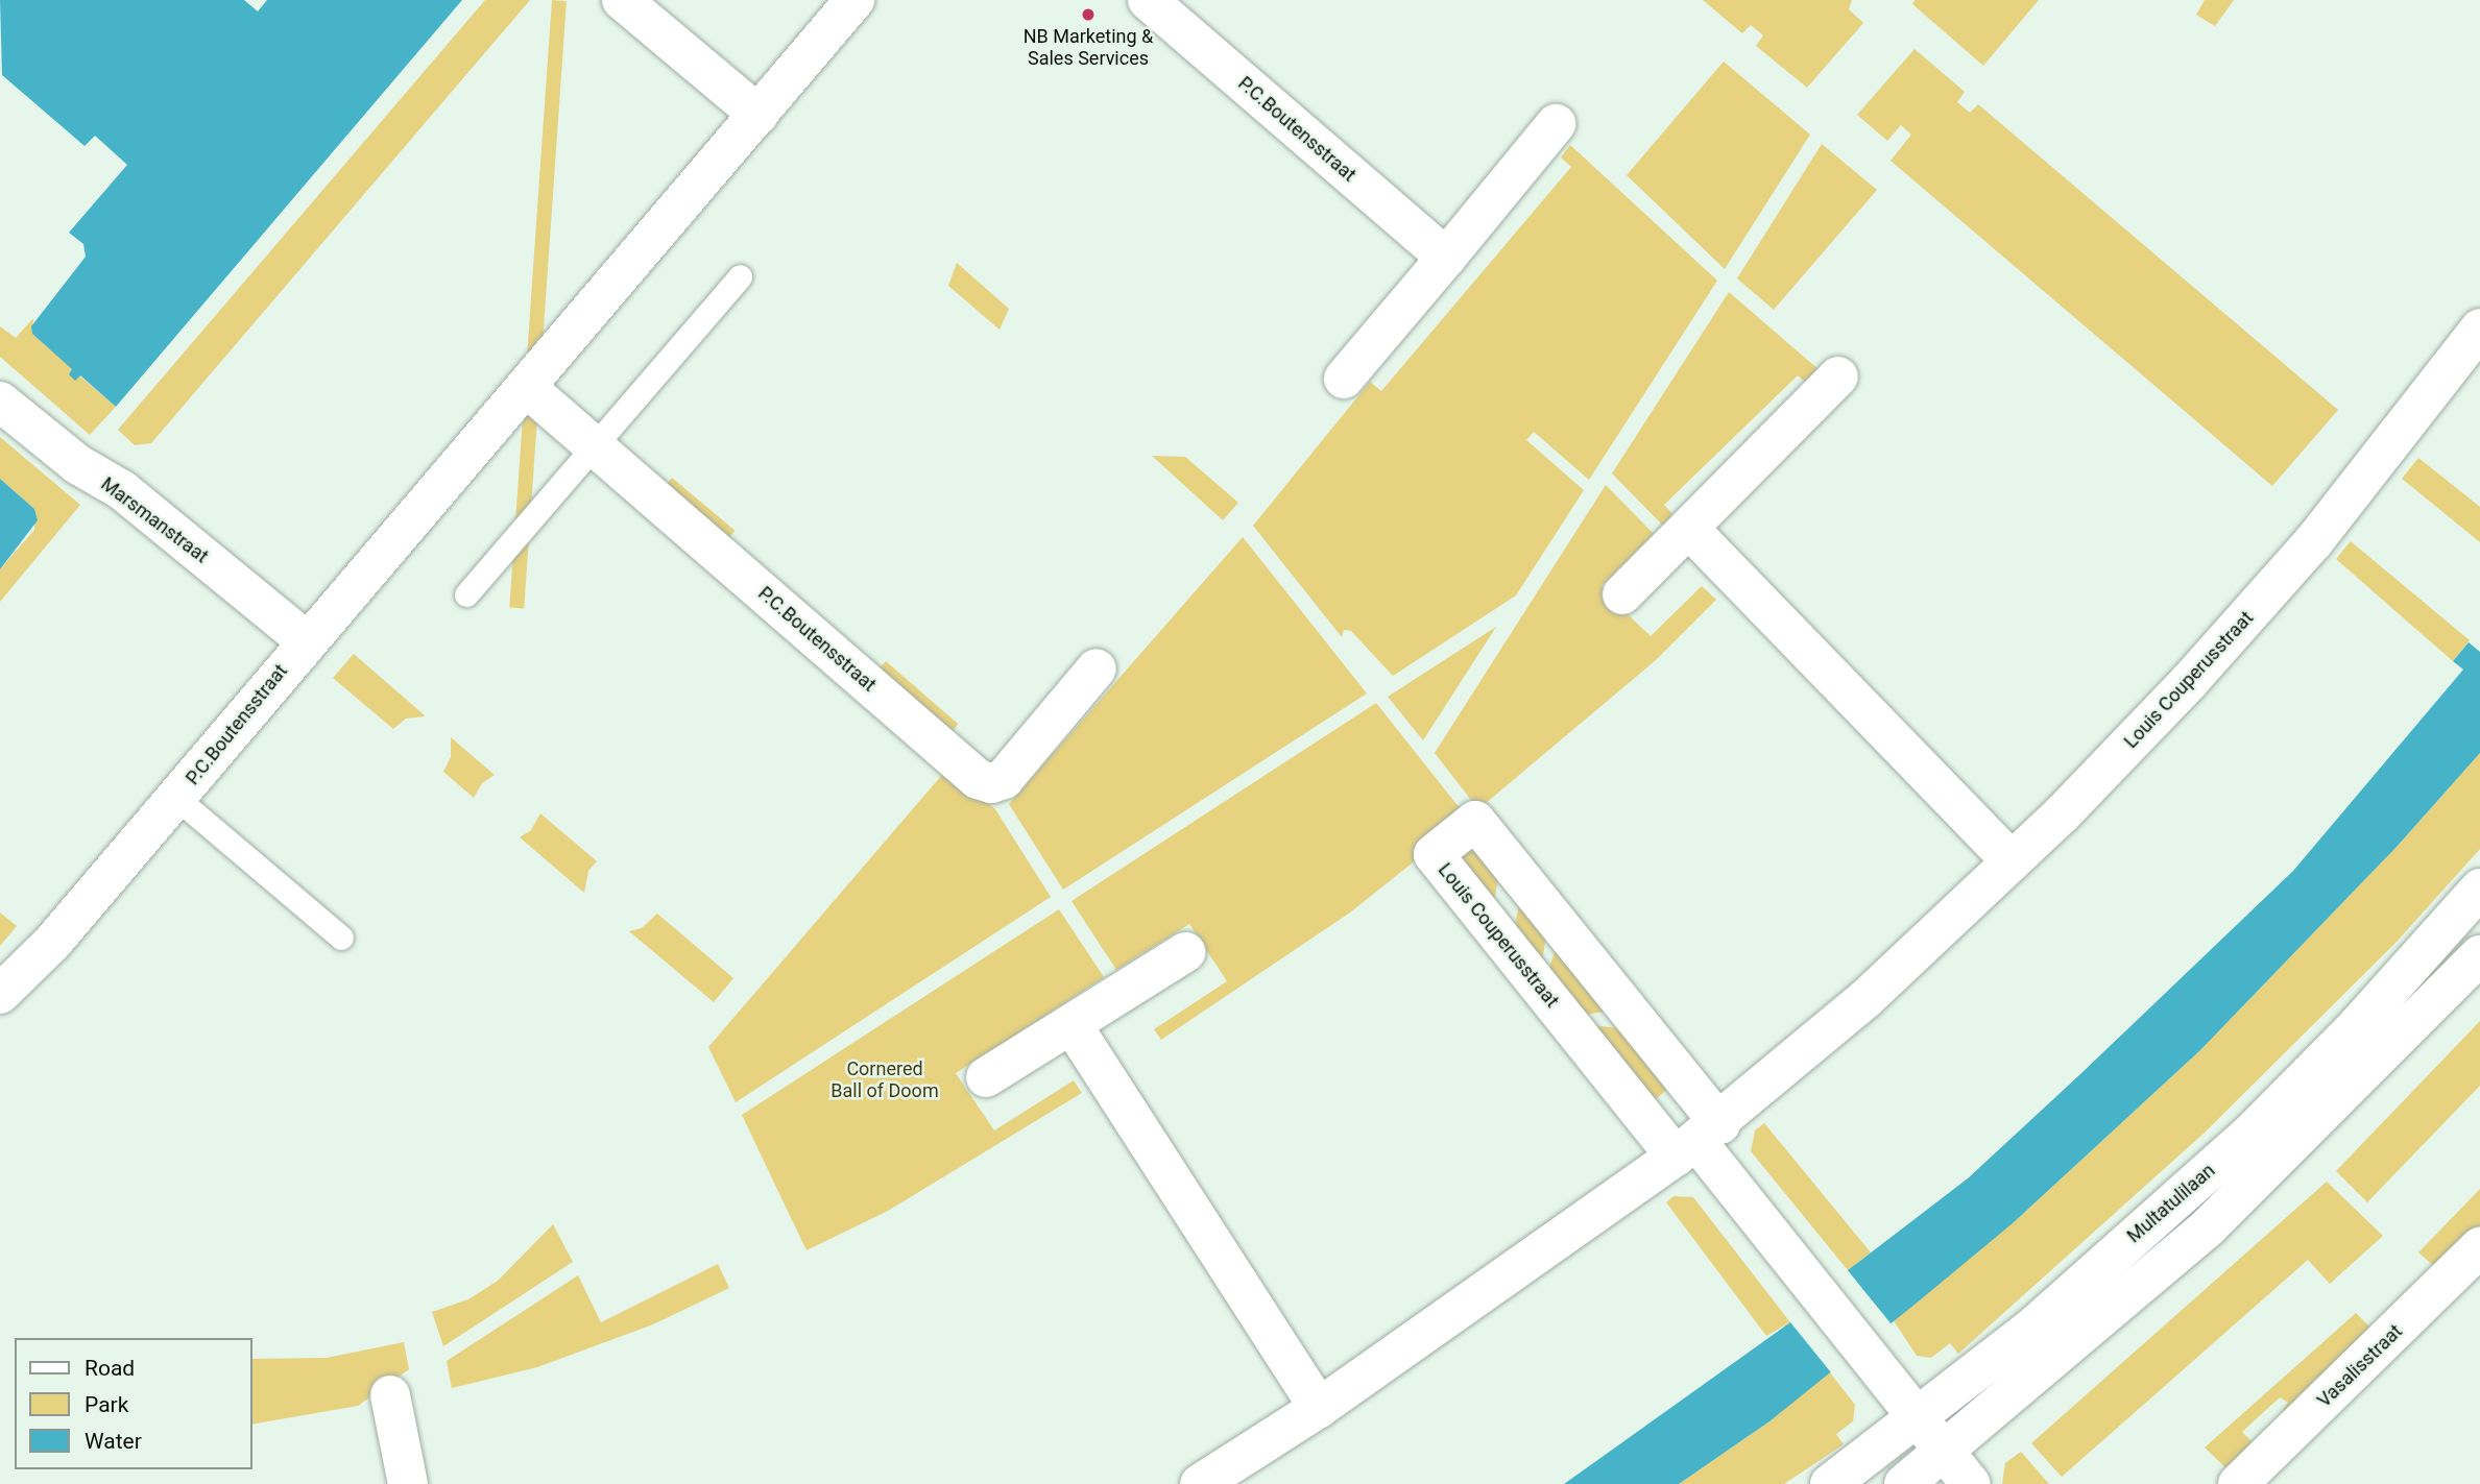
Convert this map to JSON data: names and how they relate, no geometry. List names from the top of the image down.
{
  "streets": {
    "street": [
      "P.C.Boutensstraat",
      "Marsmanstraat",
      "Louis Couperusstraat",
      "Multatulilaan",
      "Vasalisstraat"
    ]
  },
  "crossings": [
    ["P.C.Boutensstraat", "Marsmanstraat"],
    ["Louis Couperusstraat", "Multatulilaan"]
  ],
  "parks": ["Cornered Ball of Doom"],
  "places": ["NB Marketing & Sales Services"],
  "legend": ["Road", "Park", "Water"]
}
